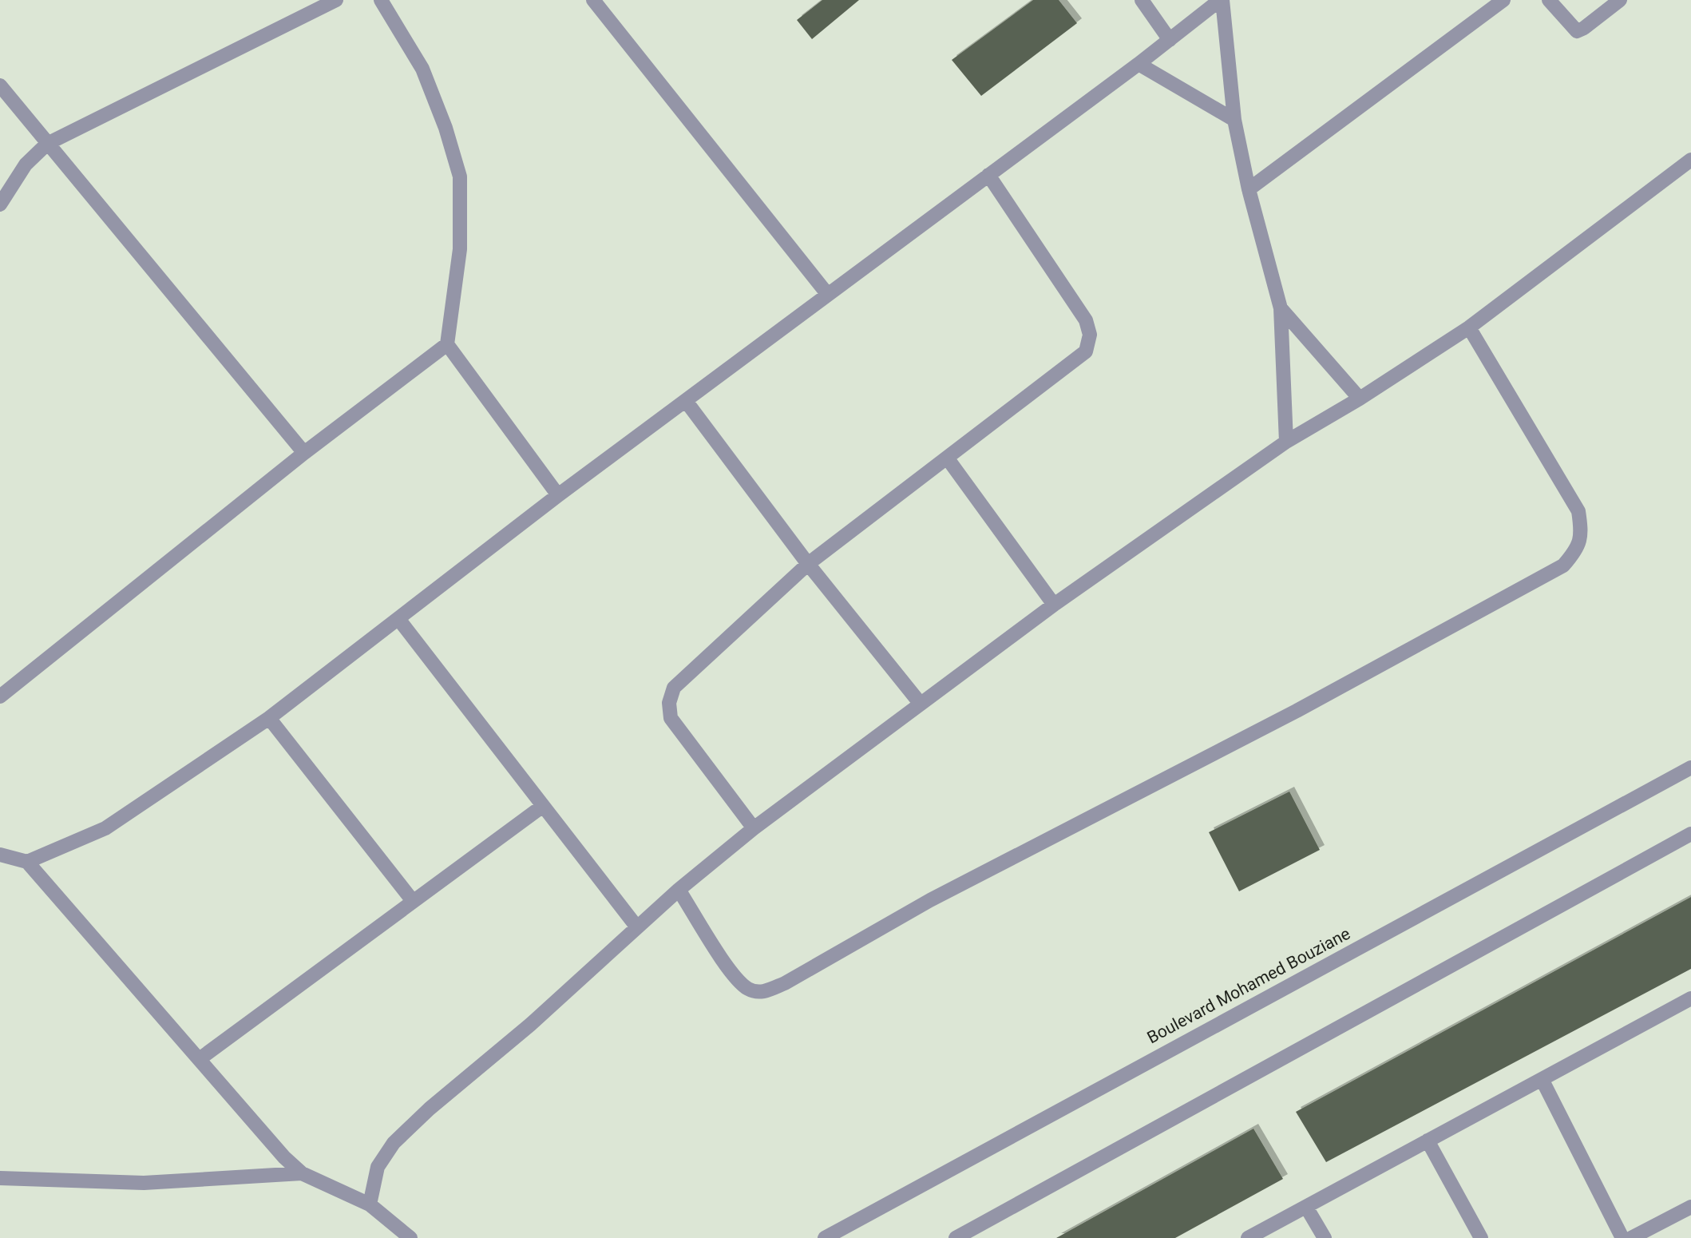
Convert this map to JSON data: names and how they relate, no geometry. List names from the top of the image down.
{
  "streets": {
    "street": ["Boulevard Mohamed Bouziane"]
  }
}
